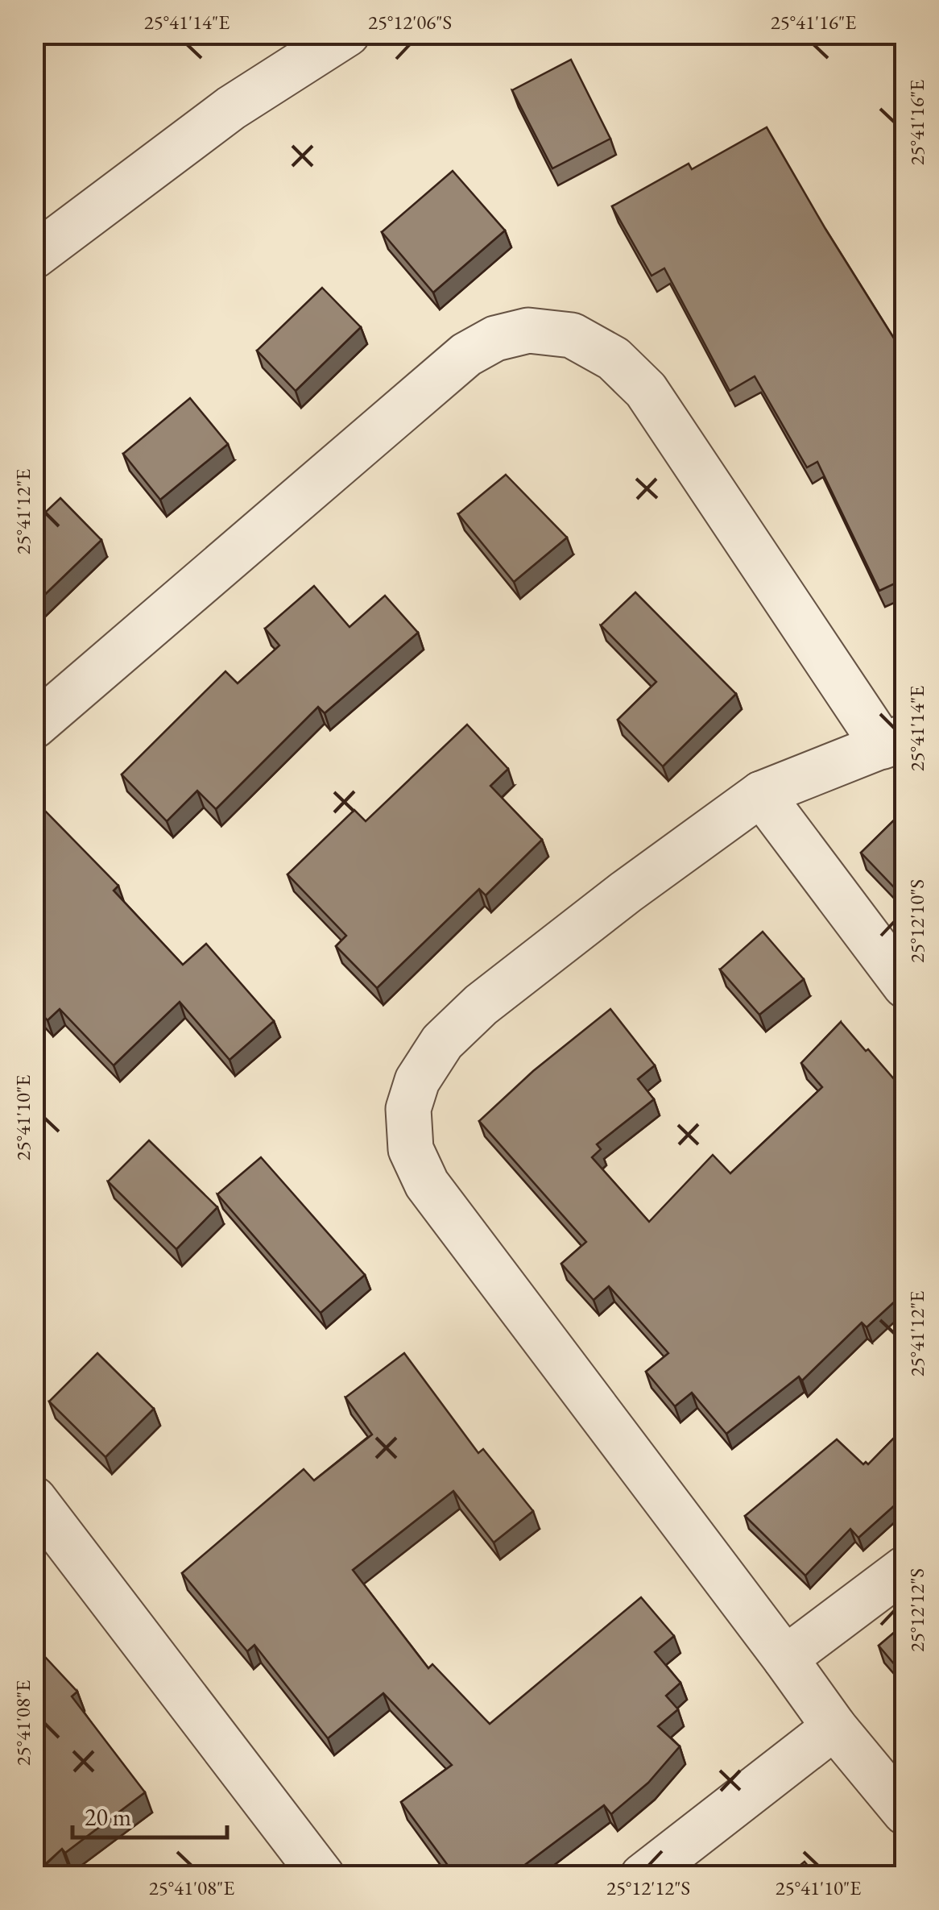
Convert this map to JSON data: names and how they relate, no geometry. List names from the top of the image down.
{
  "scale_bar": "20 m",
  "coordinates": [
    "25°41'14\"E",
    "25°12'06\"S",
    "25°41'16\"E",
    "25°41'12\"E",
    "25°12'10\"S",
    "25°41'10\"E",
    "25°12'12\"S",
    "25°41'08\"E"
  ]
}
